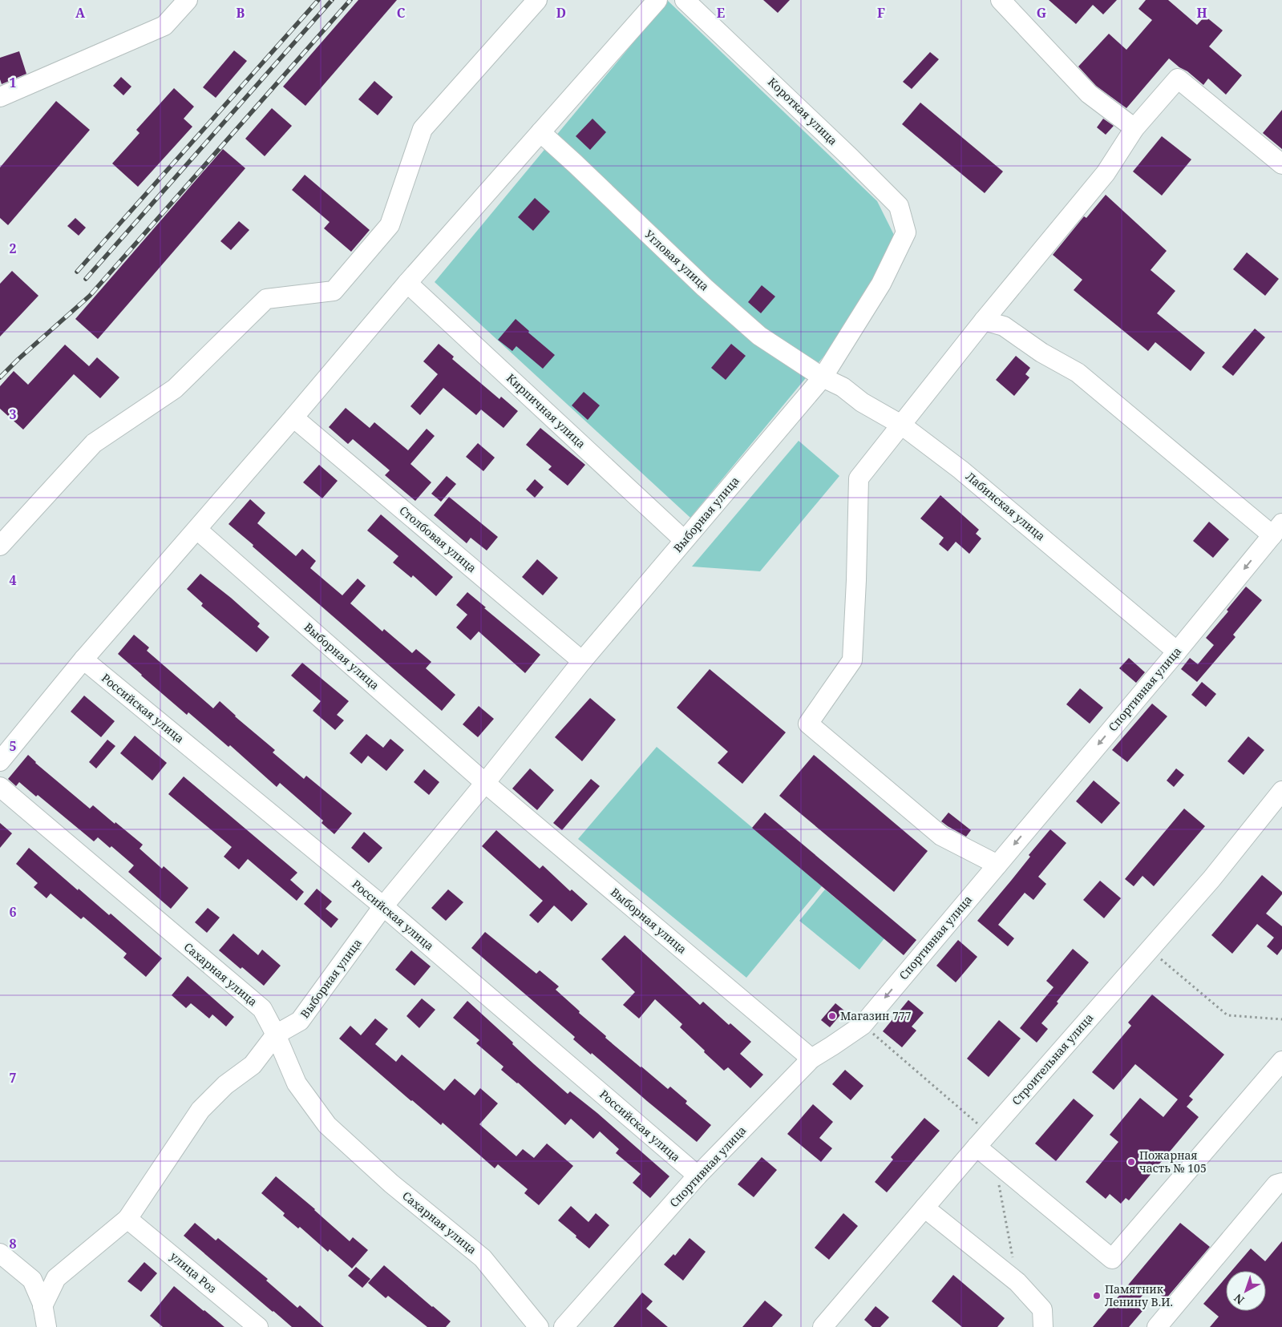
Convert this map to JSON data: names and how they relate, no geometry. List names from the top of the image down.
{
  "streets": {
    "street": [
      "Короткая улица",
      "Угловая улица",
      "Кирпичная улица",
      "Лабинская улица",
      "Выборная улица",
      "Столбовая улица",
      "Спортивная улица",
      "Российская улица",
      "Сахарная улица",
      "Строительная улица",
      "улица Роз"
    ]
  },
  "crossings": [
    ["Короткая улица", "Выборная улица"],
    ["Угловая улица", "Лабинская улица"],
    ["Угловая улица", "Выборная улица"],
    ["Кирпичная улица", "Выборная улица"],
    ["Лабинская улица", "Выборная улица"],
    ["Лабинская улица", "Спортивная улица"],
    ["Выборная улица", "Столбовая улица"],
    ["Выборная улица", "Спортивная улица"],
    ["Выборная улица", "Российская улица"],
    ["Выборная улица", "Сахарная улица"],
    ["Спортивная улица", "Российская улица"]
  ],
  "one_way": ["Спортивная улица"],
  "places": ["Магазин 777", "Пожарная часть № 105", "Памятник Ленину В.И."],
  "north": "bottom left",
  "grid": {
    "columns": [
      "A",
      "B",
      "C",
      "D",
      "E",
      "F",
      "G",
      "H"
    ],
    "rows": [
      "1",
      "2",
      "3",
      "4",
      "5",
      "6",
      "7",
      "8"
    ]
  }
}
